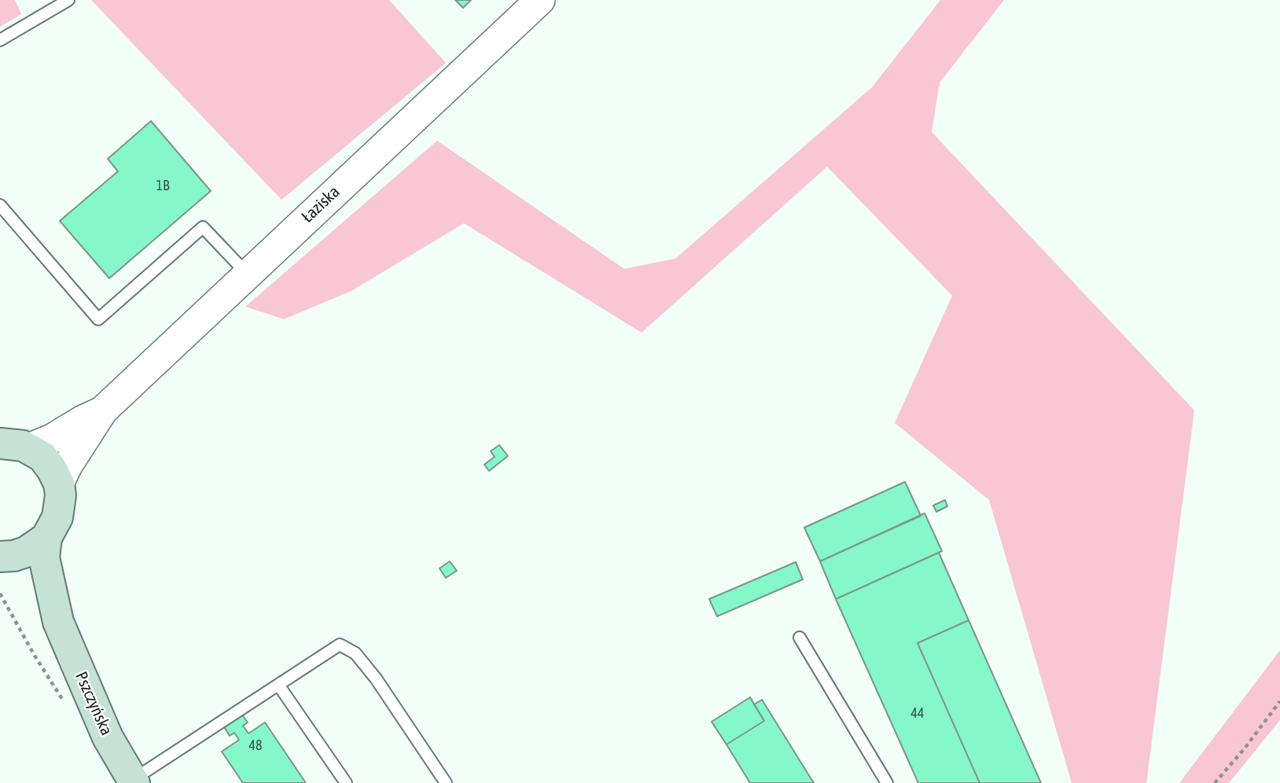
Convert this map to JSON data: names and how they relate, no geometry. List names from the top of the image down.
{
  "streets": {
    "main road": ["Pszczyńska"],
    "street": ["Łaziska"]
  },
  "house_numbers": ["1B", "44", "48"]
}
